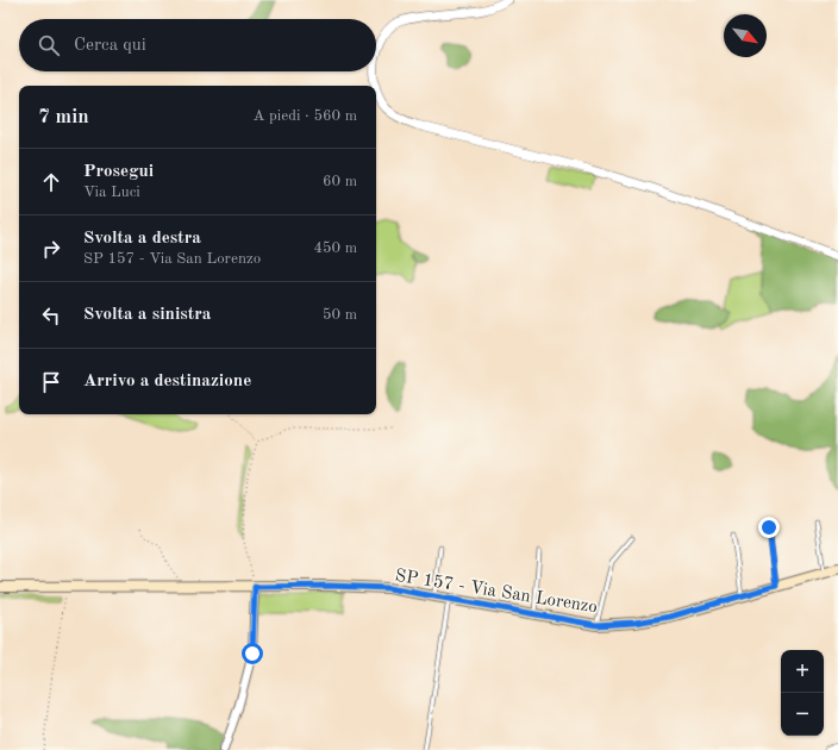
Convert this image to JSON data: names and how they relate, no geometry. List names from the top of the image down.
{
  "streets": {
    "main road": ["SP 157 - Via San Lorenzo"]
  },
  "north": "bottom right",
  "page": {
    "search": "Cerca qui",
    "heading": ["7 min", "A piedi · 560 m"],
    "list": [
      ["Prosegui", "Via Luci", "60 m"],
      ["Svolta a destra", "SP 157 - Via San Lorenzo", "450 m"],
      ["Svolta a sinistra", "50 m"],
      "Arrivo a destinazione"
    ],
    "map_buttons": ["+", "−"]
  }
}
